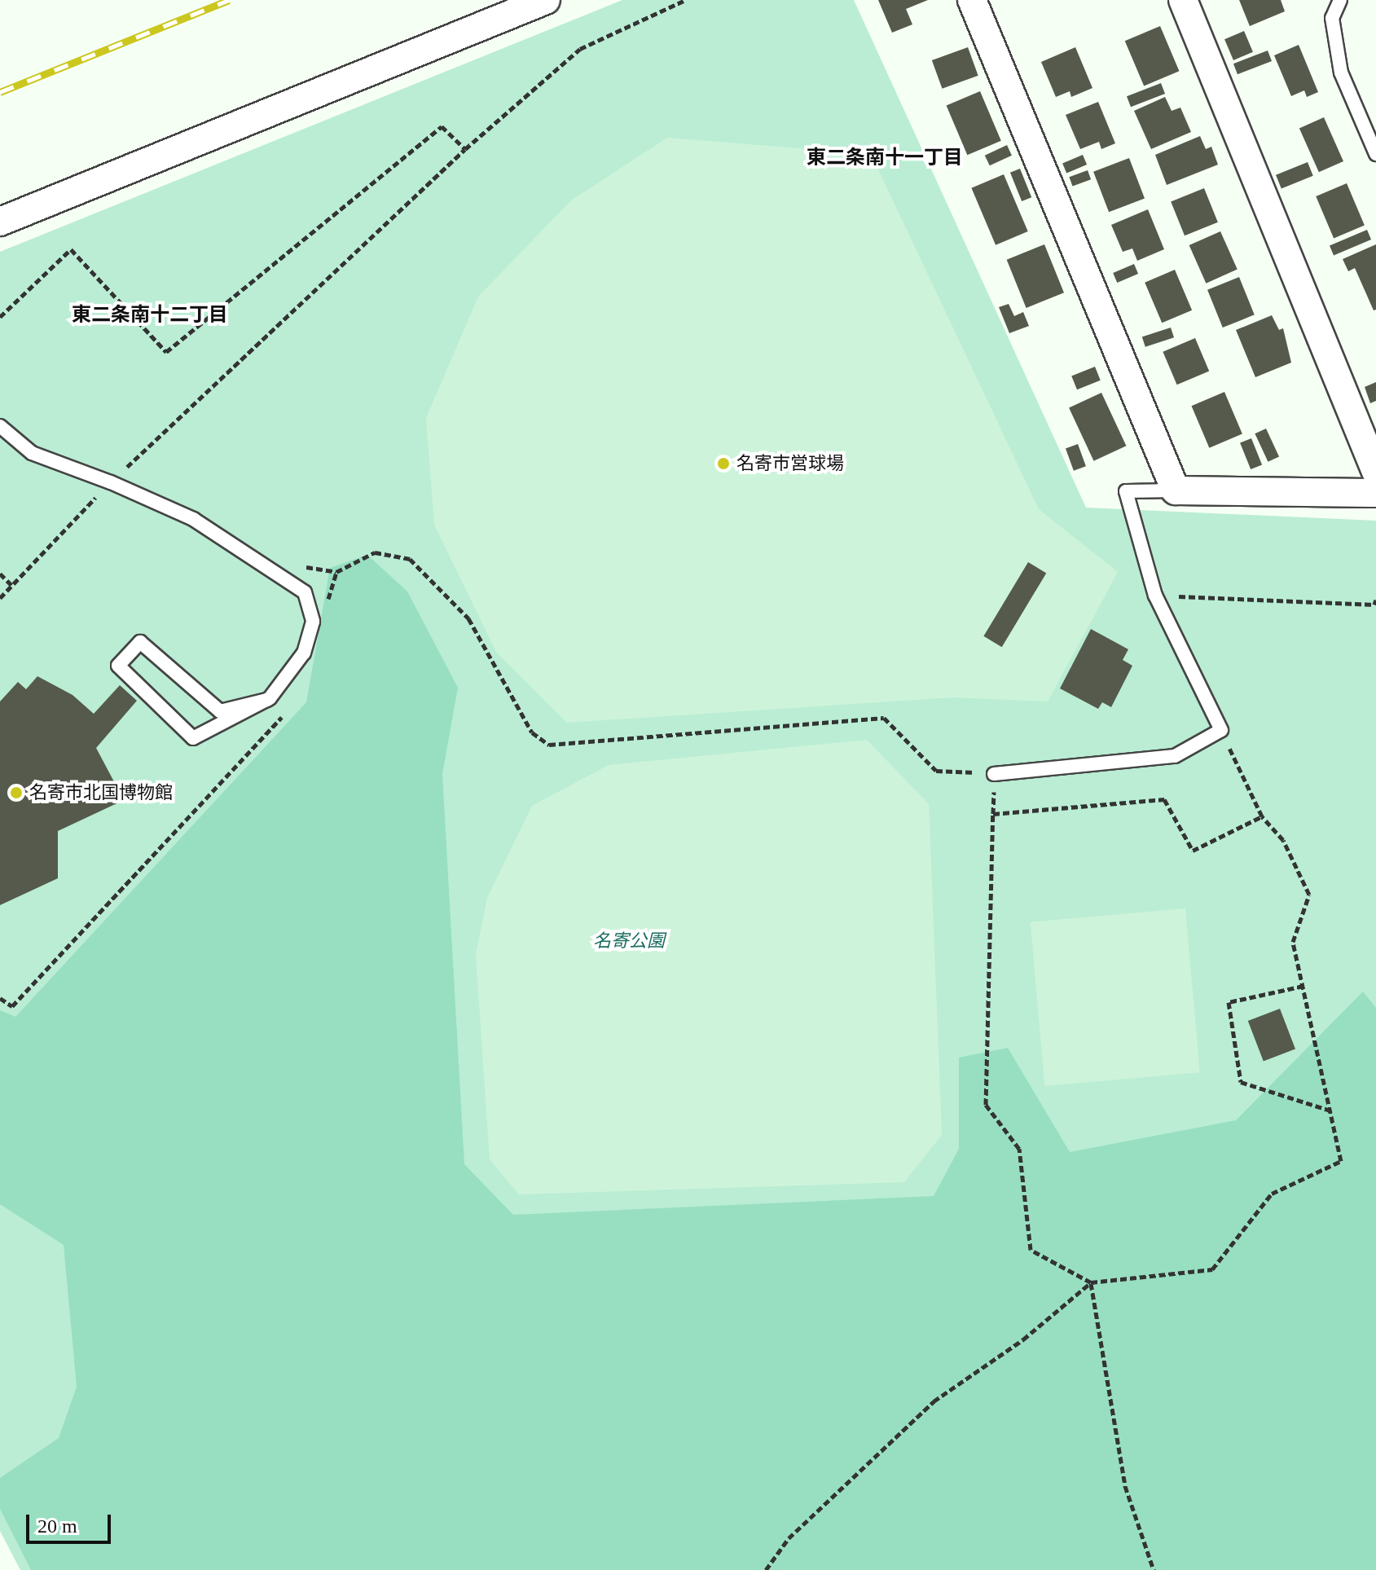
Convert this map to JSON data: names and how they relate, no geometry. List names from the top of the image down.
{
  "districts": ["東二条南十一丁目", "東二条南十二丁目"],
  "parks": ["名寄公園"],
  "places": ["名寄市営球場", "名寄市北国博物館"],
  "scale_bar": "20 m"
}
